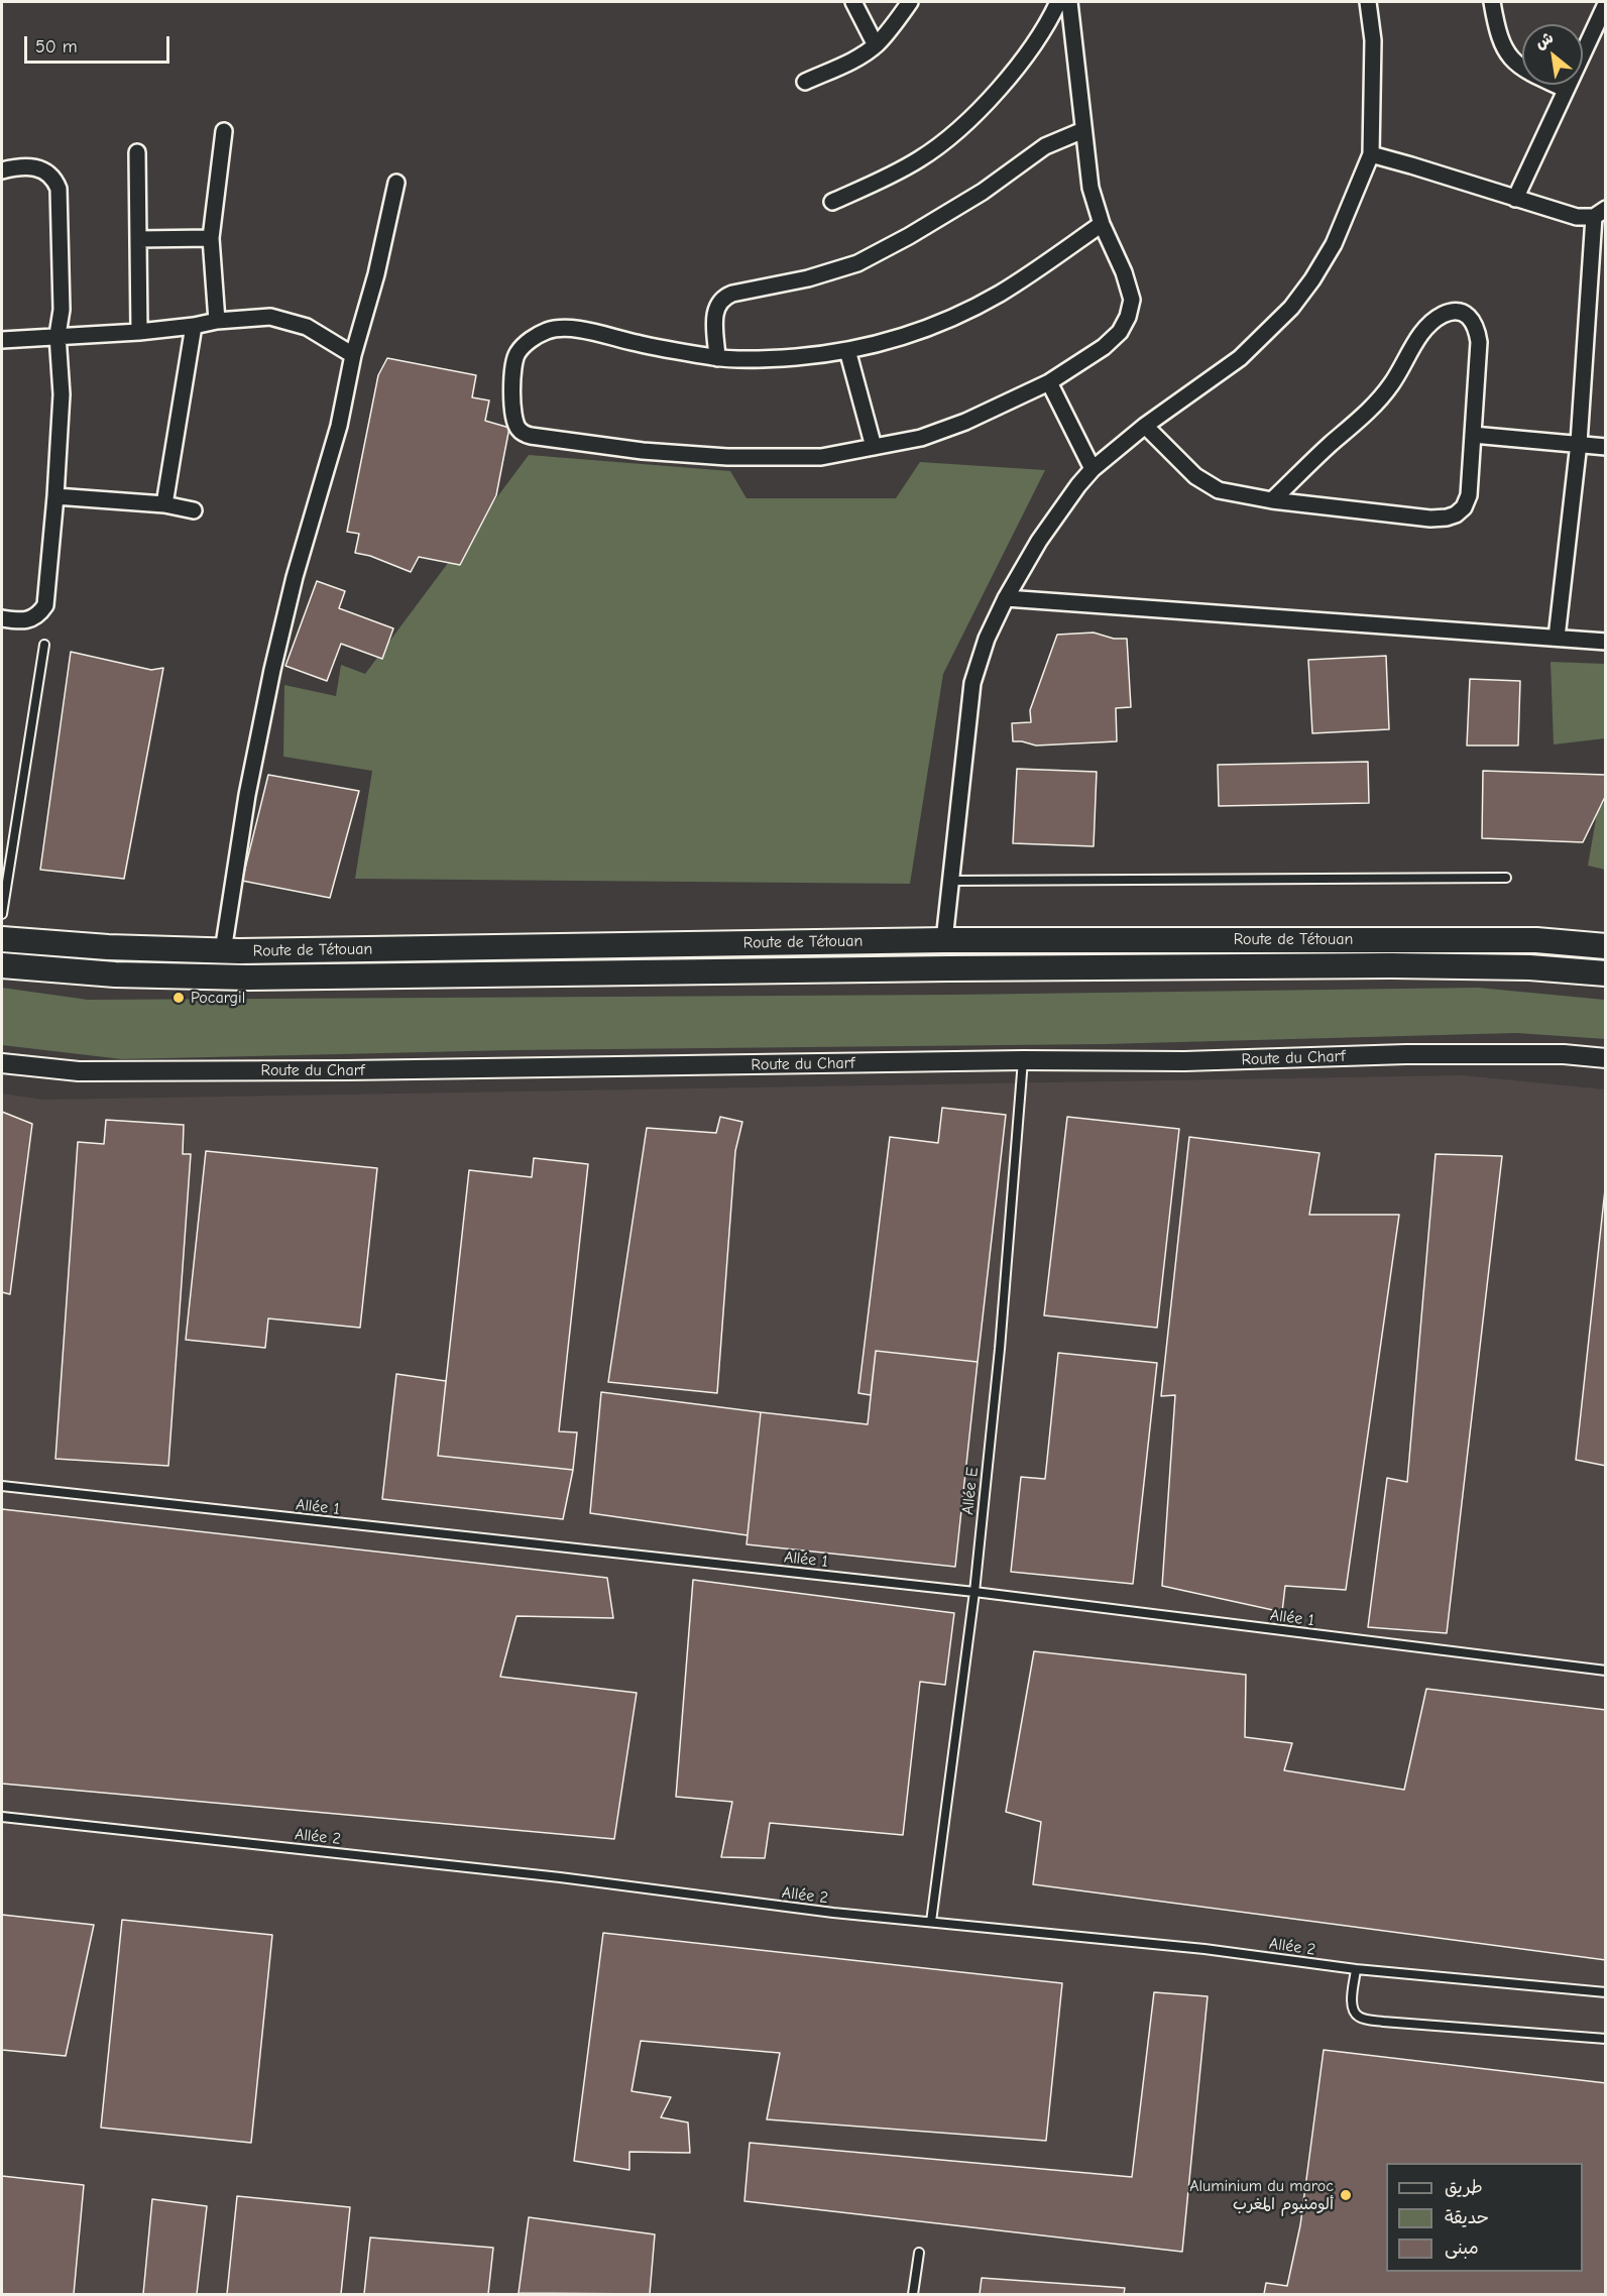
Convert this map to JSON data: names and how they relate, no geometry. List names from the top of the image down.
{
  "streets": {
    "highway": ["Route de Tétouan"],
    "street": ["Route du Charf"],
    "lane": ["Allée E", "Allée 1", "Allée 2"]
  },
  "crossings": [
    ["Route du Charf", "Allée E"],
    ["Allée E", "Allée 1"],
    ["Allée E", "Allée 2"]
  ],
  "places": ["Pocargil", "Aluminium du maroc ألومنيوم المغرب"],
  "legend": ["طريق", "حديقة", "مبنى"],
  "scale_bar": "50 m",
  "north": "top left"
}
